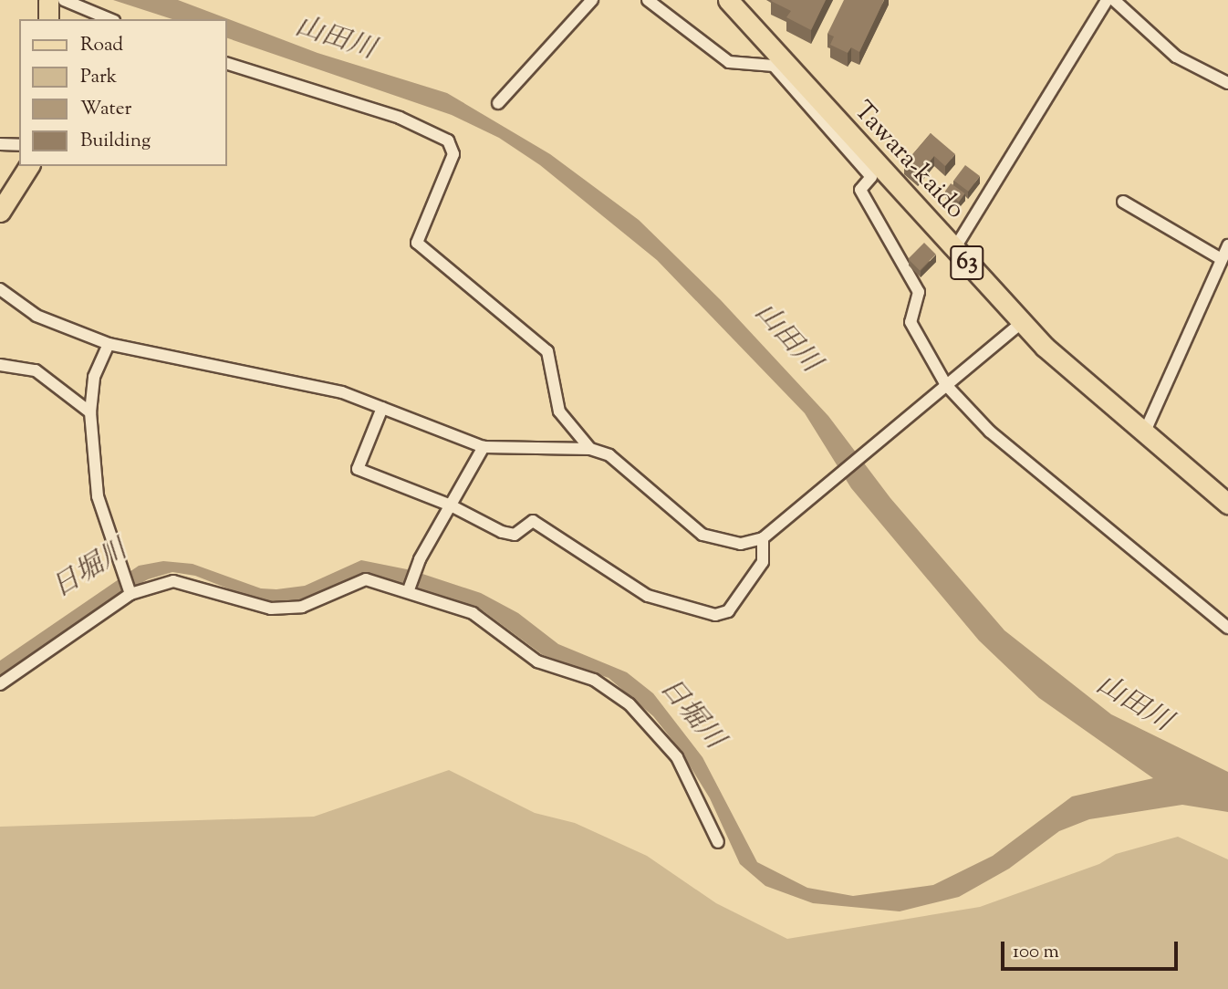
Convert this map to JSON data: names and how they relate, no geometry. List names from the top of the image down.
{
  "streets": {
    "main road": ["Tawara-kaido", "63"]
  },
  "water": ["山田川", "日堀川"],
  "legend": [
    "Road",
    "Park",
    "Water",
    "Building"
  ],
  "scale_bar": "100 m"
}
